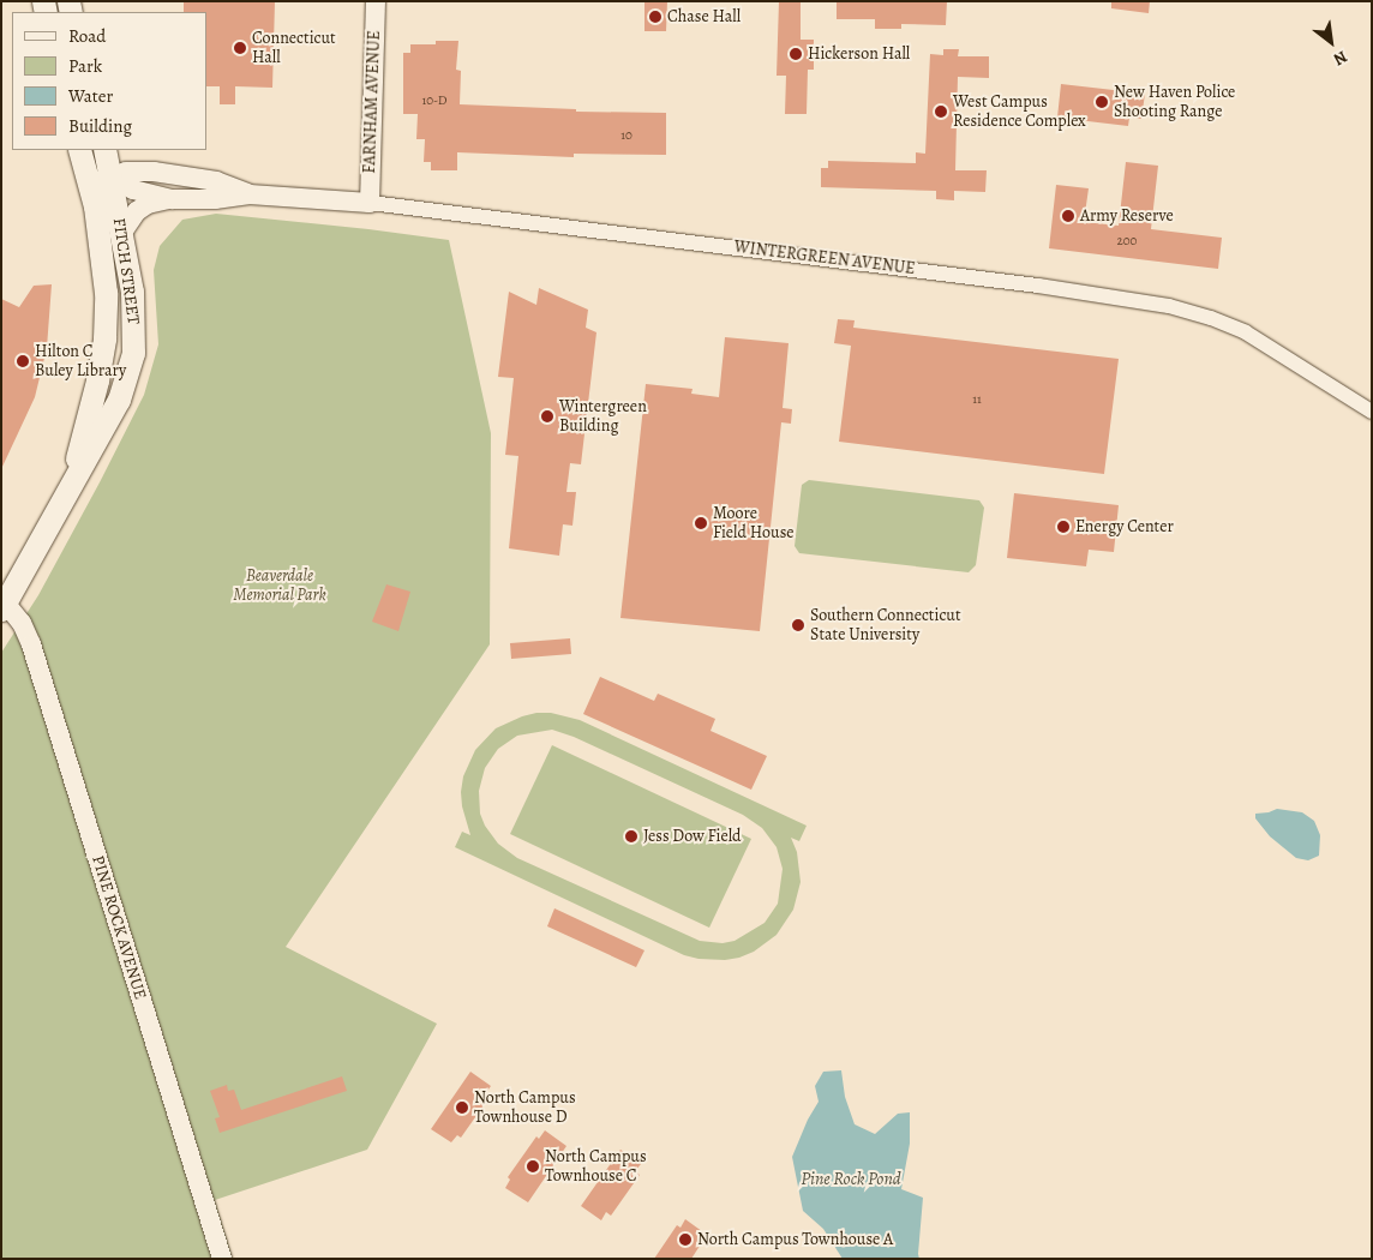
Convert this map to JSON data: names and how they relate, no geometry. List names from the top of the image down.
{
  "streets": {
    "main road": ["FITCH STREET"],
    "street": ["FARNHAM AVENUE", "WINTERGREEN AVENUE", "PINE ROCK AVENUE"]
  },
  "crossings": [
    ["FARNHAM AVENUE", "WINTERGREEN AVENUE"],
    ["WINTERGREEN AVENUE", "FITCH STREET"],
    ["FITCH STREET", "PINE ROCK AVENUE"]
  ],
  "water": ["Pine Rock Pond"],
  "parks": ["Beaverdale Memorial Park"],
  "places": [
    "Chase Hall",
    "Connecticut Hall",
    "Hickerson Hall",
    "New Haven Police Shooting Range",
    "West Campus Residence Complex",
    "Army Reserve",
    "Hilton C Buley Library",
    "Wintergreen Building",
    "Moore Field House",
    "Energy Center",
    "Southern Connecticut State University",
    "Jess Dow Field",
    "North Campus Townhouse D",
    "North Campus Townhouse C",
    "North Campus Townhouse A"
  ],
  "house_numbers": [
    "10-D",
    "10",
    "200",
    "11"
  ],
  "legend": [
    "Road",
    "Park",
    "Water",
    "Building"
  ],
  "north": "bottom right"
}
